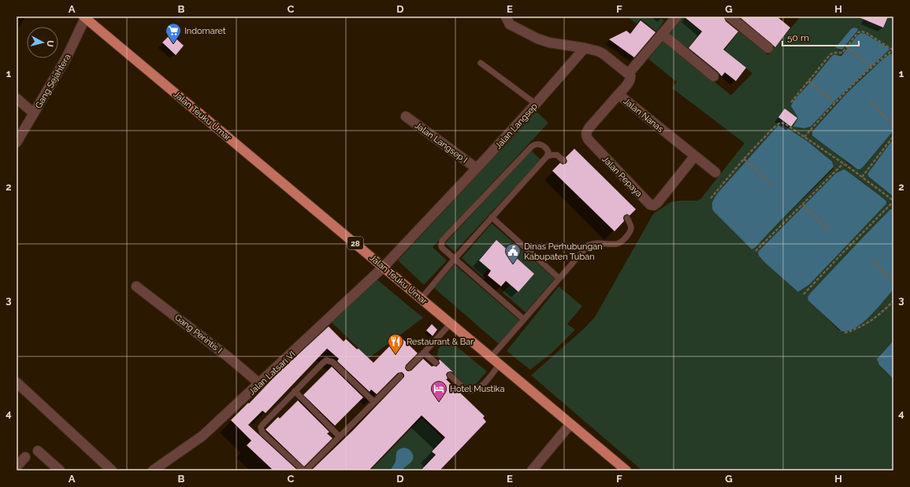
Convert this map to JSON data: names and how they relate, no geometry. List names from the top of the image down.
{
  "streets": {
    "highway": ["Jalan Teuku Umar", "28"],
    "street": [
      "Gang Sejahtera",
      "Jalan Nanas",
      "Jalan Langsep",
      "Jalan Langsep I",
      "Jalan Pepaya",
      "Gang Perintis I",
      "Jalan Latsari VI"
    ]
  },
  "crossings": [
    ["Gang Sejahtera", "Jalan Teuku Umar"],
    ["Jalan Nanas", "Jalan Pepaya"],
    ["Jalan Teuku Umar", "Jalan Langsep"],
    ["Jalan Teuku Umar", "Jalan Latsari VI"],
    ["Jalan Langsep", "Jalan Langsep I"],
    ["Jalan Langsep", "Jalan Latsari VI"],
    ["Gang Perintis I", "Jalan Latsari VI"]
  ],
  "places": {
    "supermarket": ["Indomaret"],
    "public building": ["Dinas Perhubungan Kabupaten Tuban"],
    "restaurant": ["Restaurant & Bar"],
    "hotel": ["Hotel Mustika"]
  },
  "scale_bar": "50 m",
  "north": "right",
  "grid": {
    "columns": [
      "A",
      "B",
      "C",
      "D",
      "E",
      "F",
      "G",
      "H"
    ],
    "rows": [
      "1",
      "2",
      "3",
      "4"
    ]
  }
}
